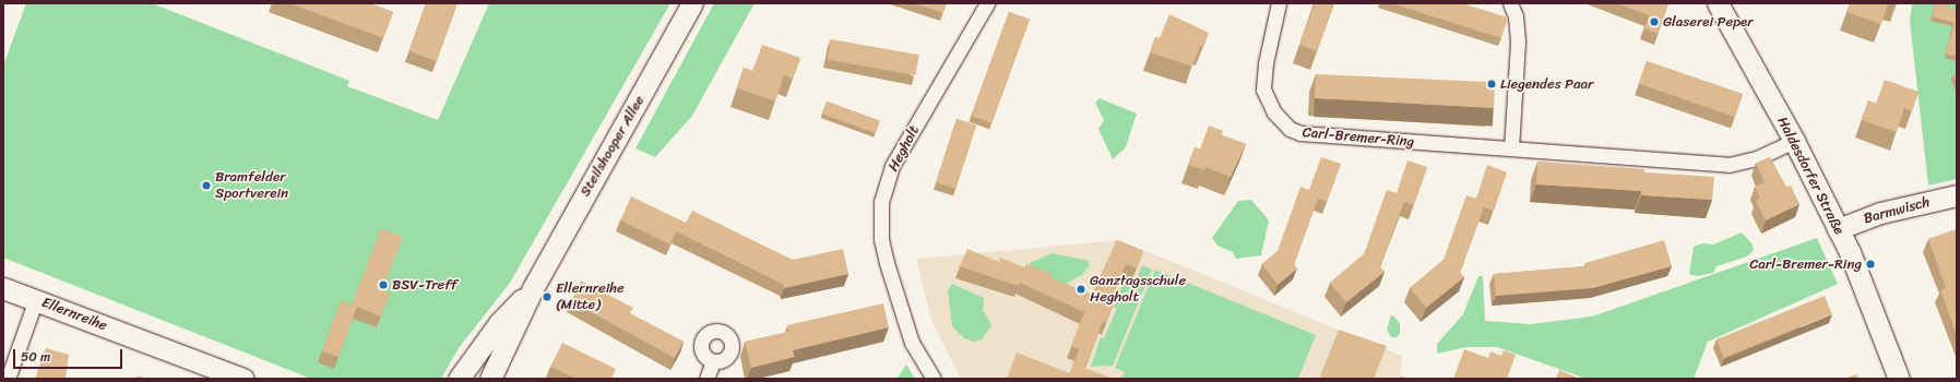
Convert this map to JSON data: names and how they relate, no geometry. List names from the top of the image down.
{
  "streets": {
    "street": [
      "Carl-Bremer-Ring",
      "Steilshooper Allee",
      "Hegholt",
      "Haldesdorfer Straße",
      "Barmwisch",
      "Ellernreihe"
    ]
  },
  "crossings": [
    ["Carl-Bremer-Ring", "Haldesdorfer Straße"],
    ["Haldesdorfer Straße", "Barmwisch"]
  ],
  "places": [
    "Glaserei Peper",
    "Liegendes Paar",
    "Bramfelder Sportverein",
    "Carl-Bremer-Ring",
    "BSV-Treff",
    "Ganztagsschule Hegholt",
    "Ellernreihe (Mitte)"
  ],
  "scale_bar": "50 m"
}
